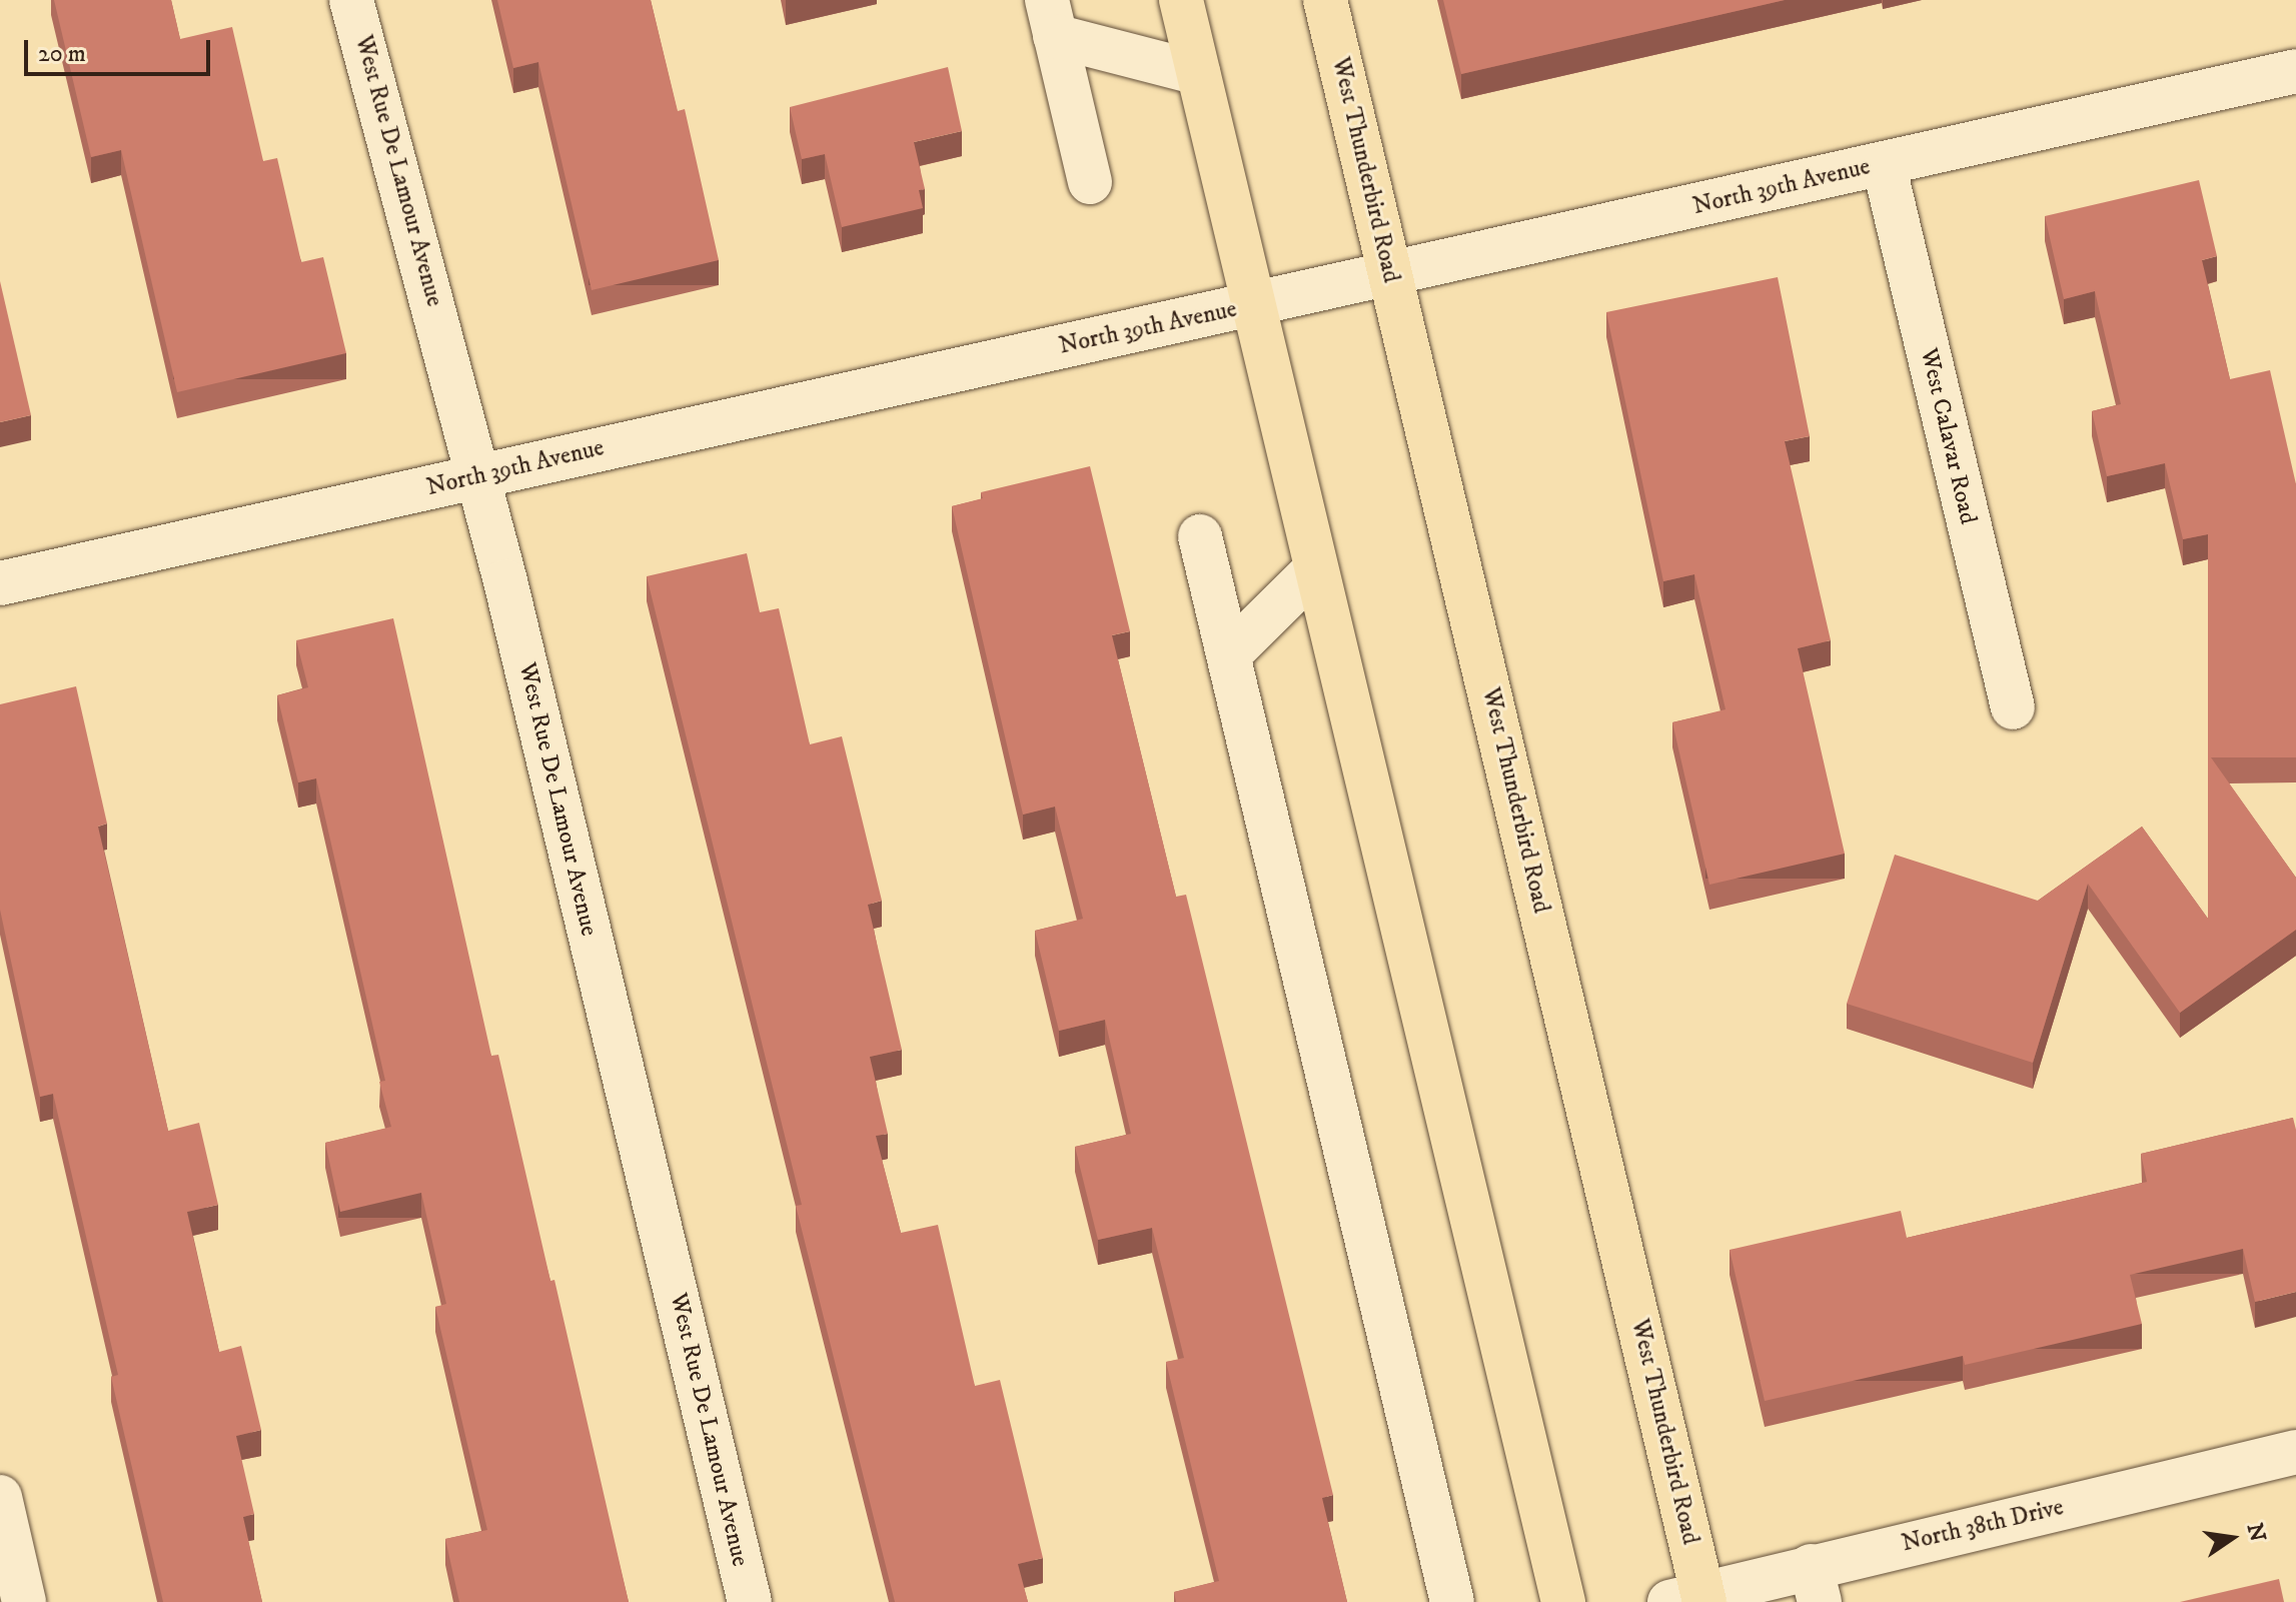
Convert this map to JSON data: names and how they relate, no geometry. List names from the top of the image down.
{
  "streets": {
    "main road": ["West Thunderbird Road"],
    "street": [
      "West Rue De Lamour Avenue",
      "North 39th Avenue",
      "West Calavar Road",
      "North 38th Drive"
    ]
  },
  "crossings": [
    ["West Thunderbird Road", "North 39th Avenue"],
    ["West Thunderbird Road", "North 38th Drive"],
    ["West Rue De Lamour Avenue", "North 39th Avenue"],
    ["North 39th Avenue", "West Calavar Road"]
  ],
  "scale_bar": "20 m",
  "north": "right"
}
